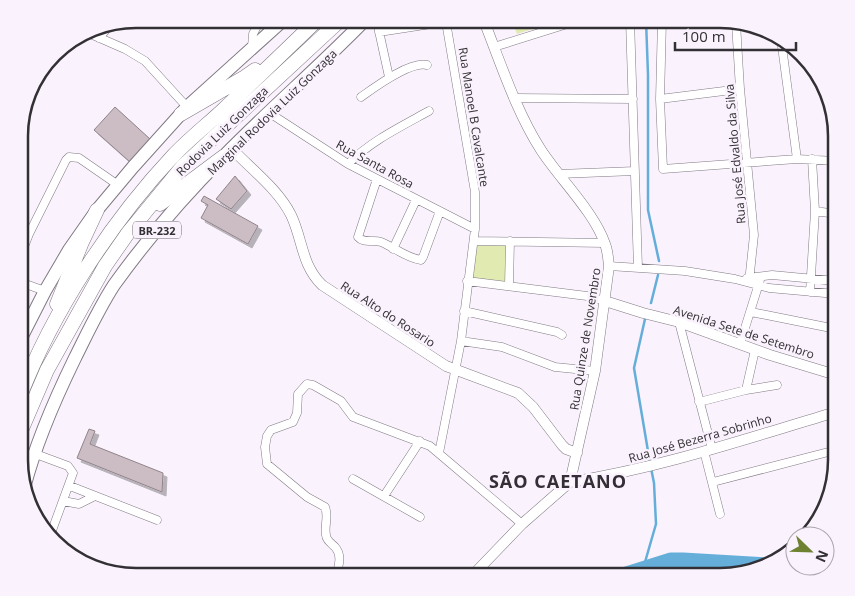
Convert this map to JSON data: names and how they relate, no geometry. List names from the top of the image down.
{
  "streets": {
    "highway": ["Rodovia Luiz Gonzaga", "BR-232"],
    "main road": ["Marginal Rodovia Luiz Gonzaga"],
    "street": [
      "Rua Manoel B Cavalcante",
      "Rua José Edvaldo da Silva",
      "Rua Santa Rosa",
      "Rua Alto do Rosario",
      "Avenida Sete de Setembro",
      "Rua Quinze de Novembro",
      "Rua José Bezerra Sobrinho"
    ]
  },
  "crossings": [
    ["Marginal Rodovia Luiz Gonzaga", "Rua Santa Rosa"],
    ["Marginal Rodovia Luiz Gonzaga", "Rua Alto do Rosario"],
    ["Rua Manoel B Cavalcante", "Rua Santa Rosa"],
    ["Rua Manoel B Cavalcante", "Rua Alto do Rosario"],
    ["Rua Alto do Rosario", "Rua Quinze de Novembro"],
    ["Avenida Sete de Setembro", "Rua Quinze de Novembro"],
    ["Rua Quinze de Novembro", "Rua José Bezerra Sobrinho"]
  ],
  "districts": ["SÃO CAETANO"],
  "scale_bar": "100 m",
  "north": "bottom right"
}
